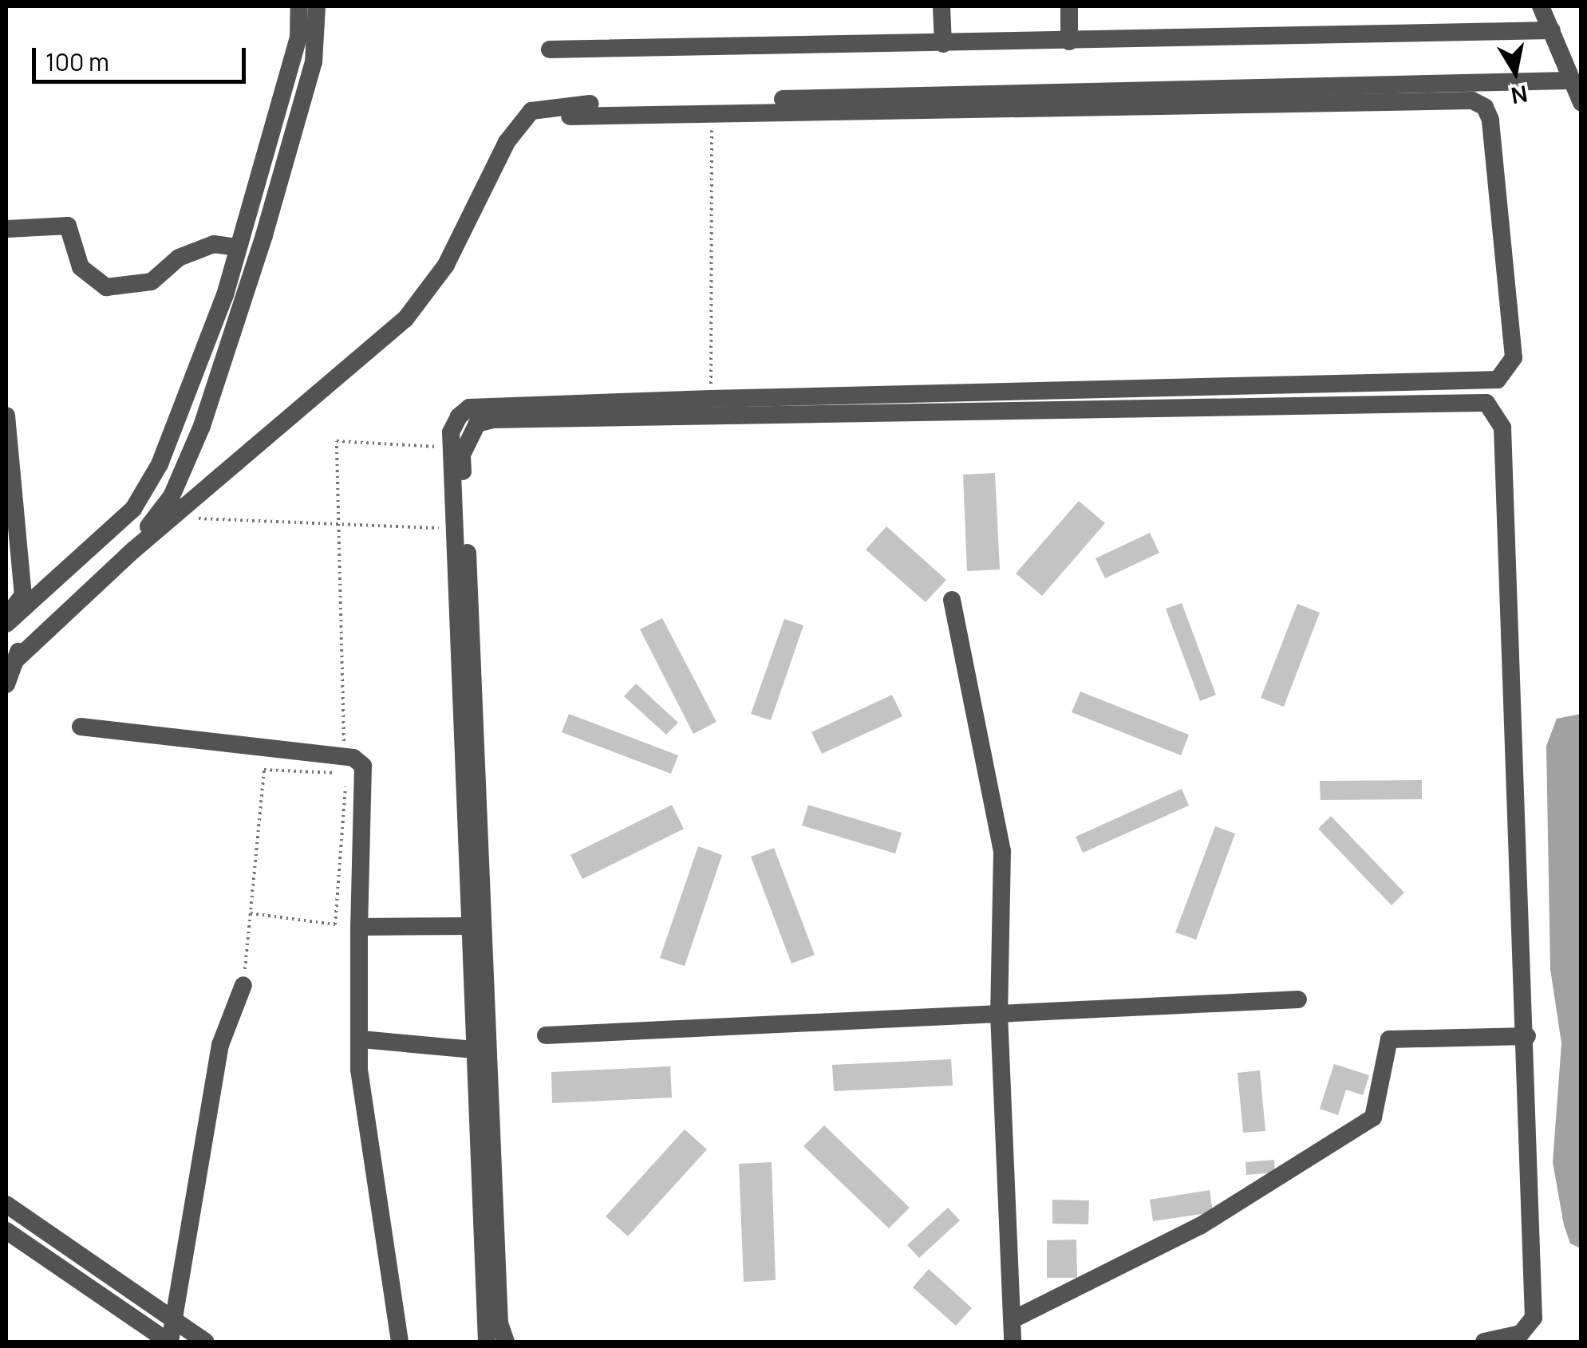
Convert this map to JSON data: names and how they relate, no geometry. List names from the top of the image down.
{
  "scale_bar": "100 m",
  "north": "bottom"
}
